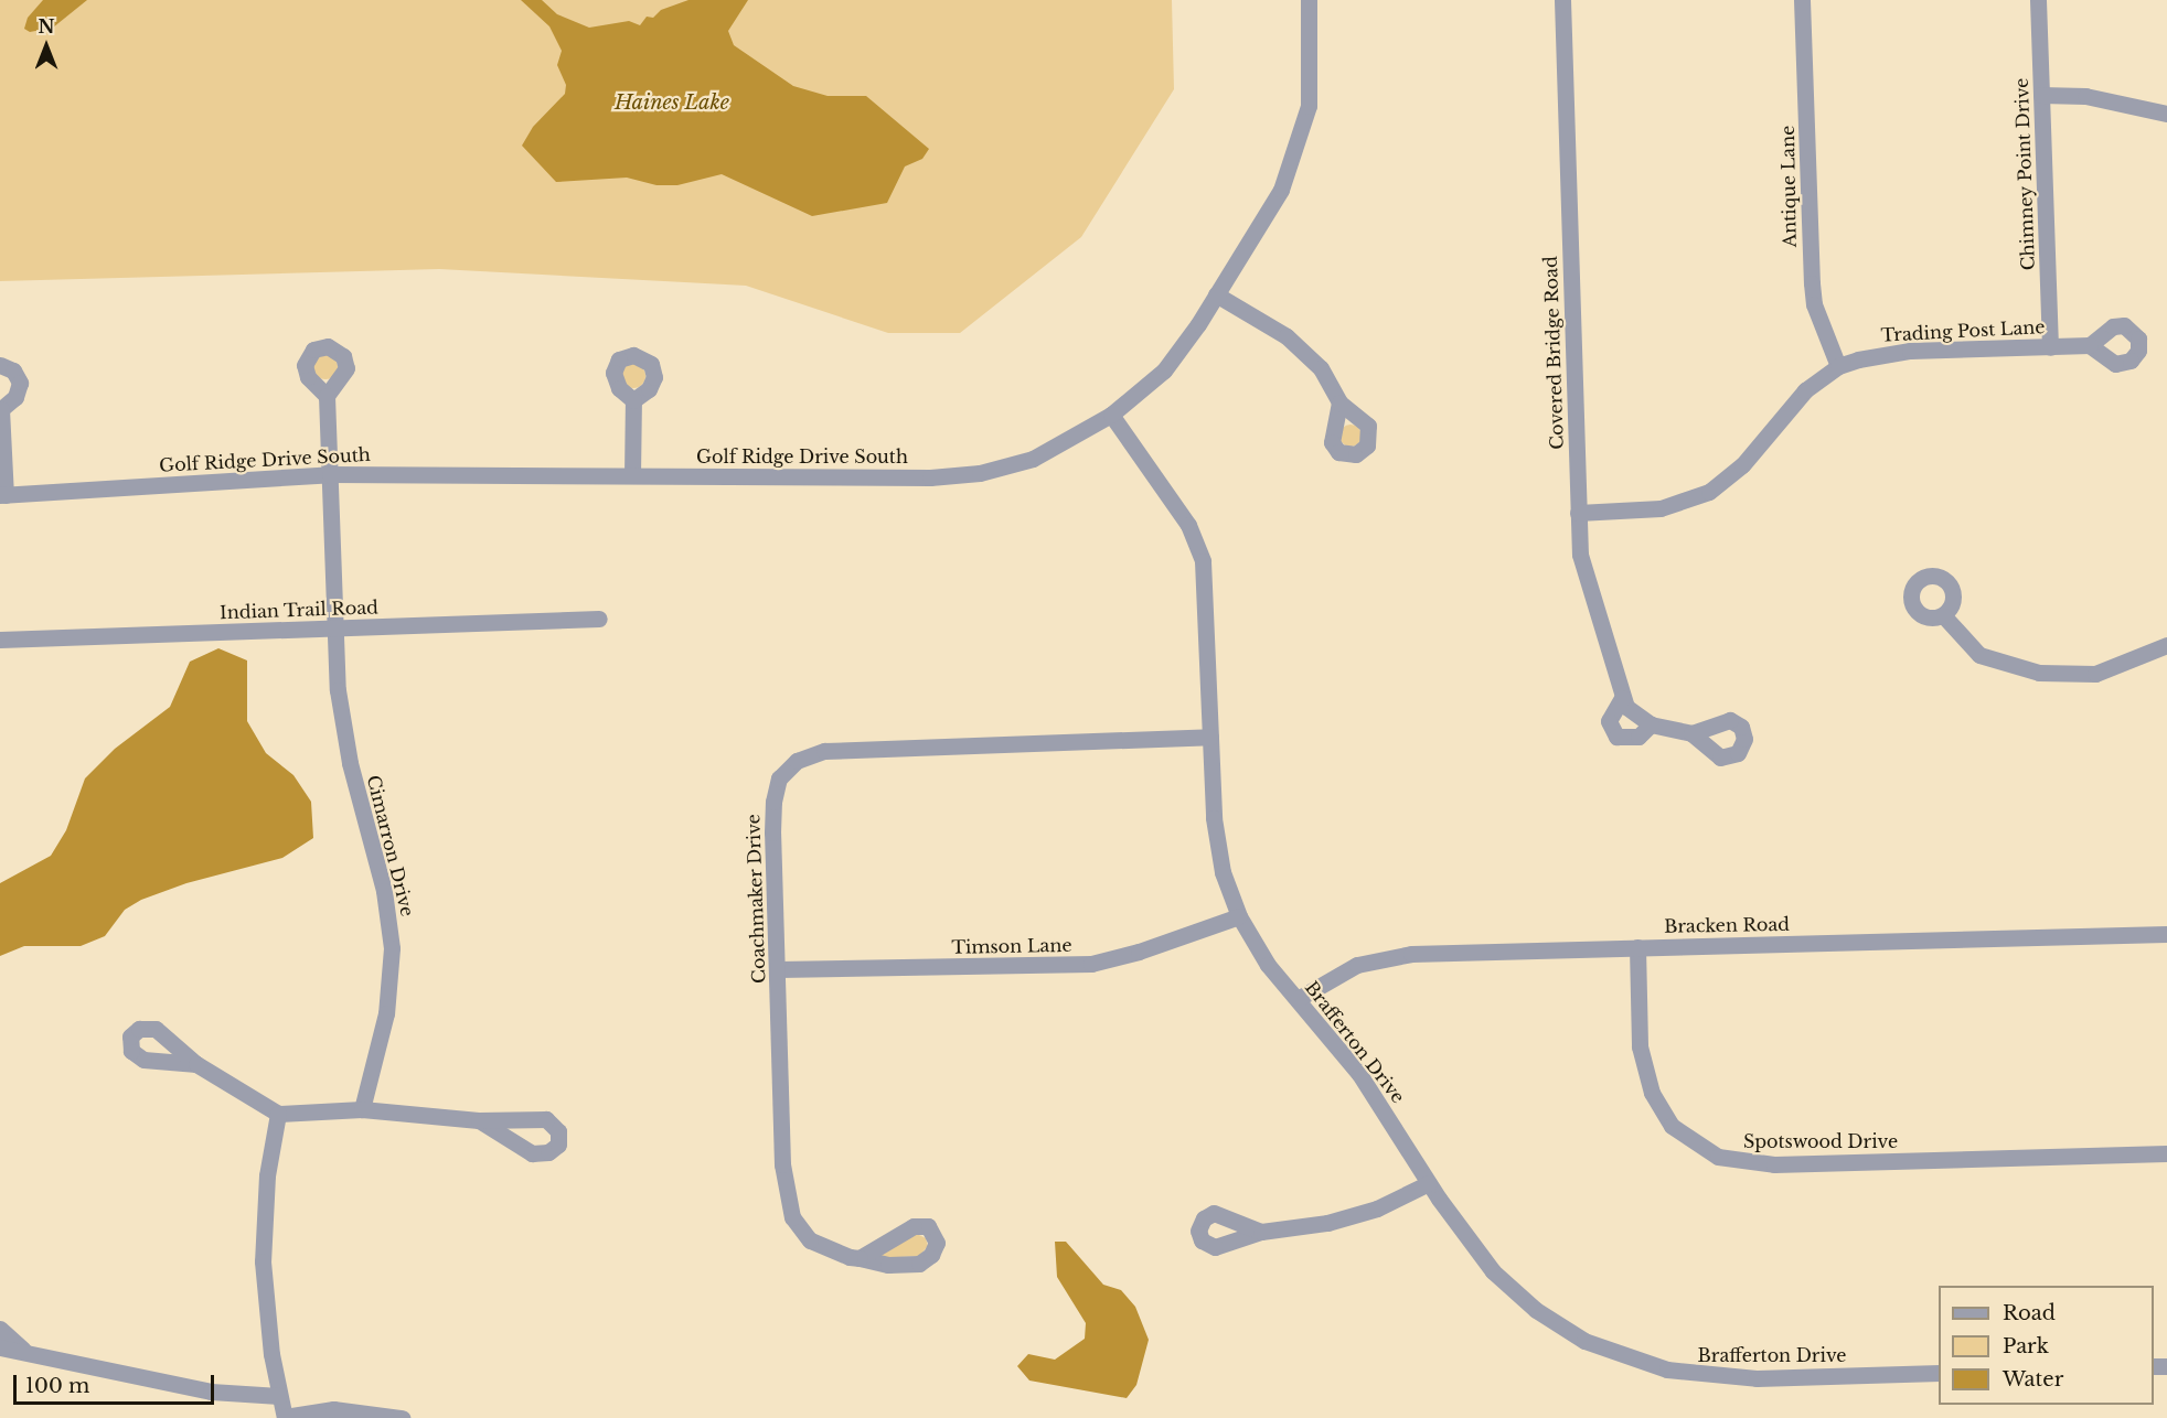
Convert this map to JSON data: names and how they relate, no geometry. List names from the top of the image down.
{
  "streets": {
    "street": [
      "Chimney Point Drive",
      "Antique Lane",
      "Trading Post Lane",
      "Covered Bridge Road",
      "Golf Ridge Drive South",
      "Indian Trail Road",
      "Cimarron Drive",
      "Coachmaker Drive",
      "Bracken Road",
      "Timson Lane",
      "Brafferton Drive",
      "Spotswood Drive"
    ]
  },
  "crossings": [
    ["Chimney Point Drive", "Trading Post Lane"],
    ["Antique Lane", "Trading Post Lane"],
    ["Trading Post Lane", "Covered Bridge Road"],
    ["Golf Ridge Drive South", "Cimarron Drive"],
    ["Golf Ridge Drive South", "Brafferton Drive"],
    ["Indian Trail Road", "Cimarron Drive"],
    ["Coachmaker Drive", "Timson Lane"],
    ["Coachmaker Drive", "Brafferton Drive"],
    ["Bracken Road", "Brafferton Drive"],
    ["Bracken Road", "Spotswood Drive"],
    ["Timson Lane", "Brafferton Drive"]
  ],
  "water": ["Haines Lake"],
  "legend": ["Road", "Park", "Water"],
  "scale_bar": "100 m",
  "north": "top"
}
